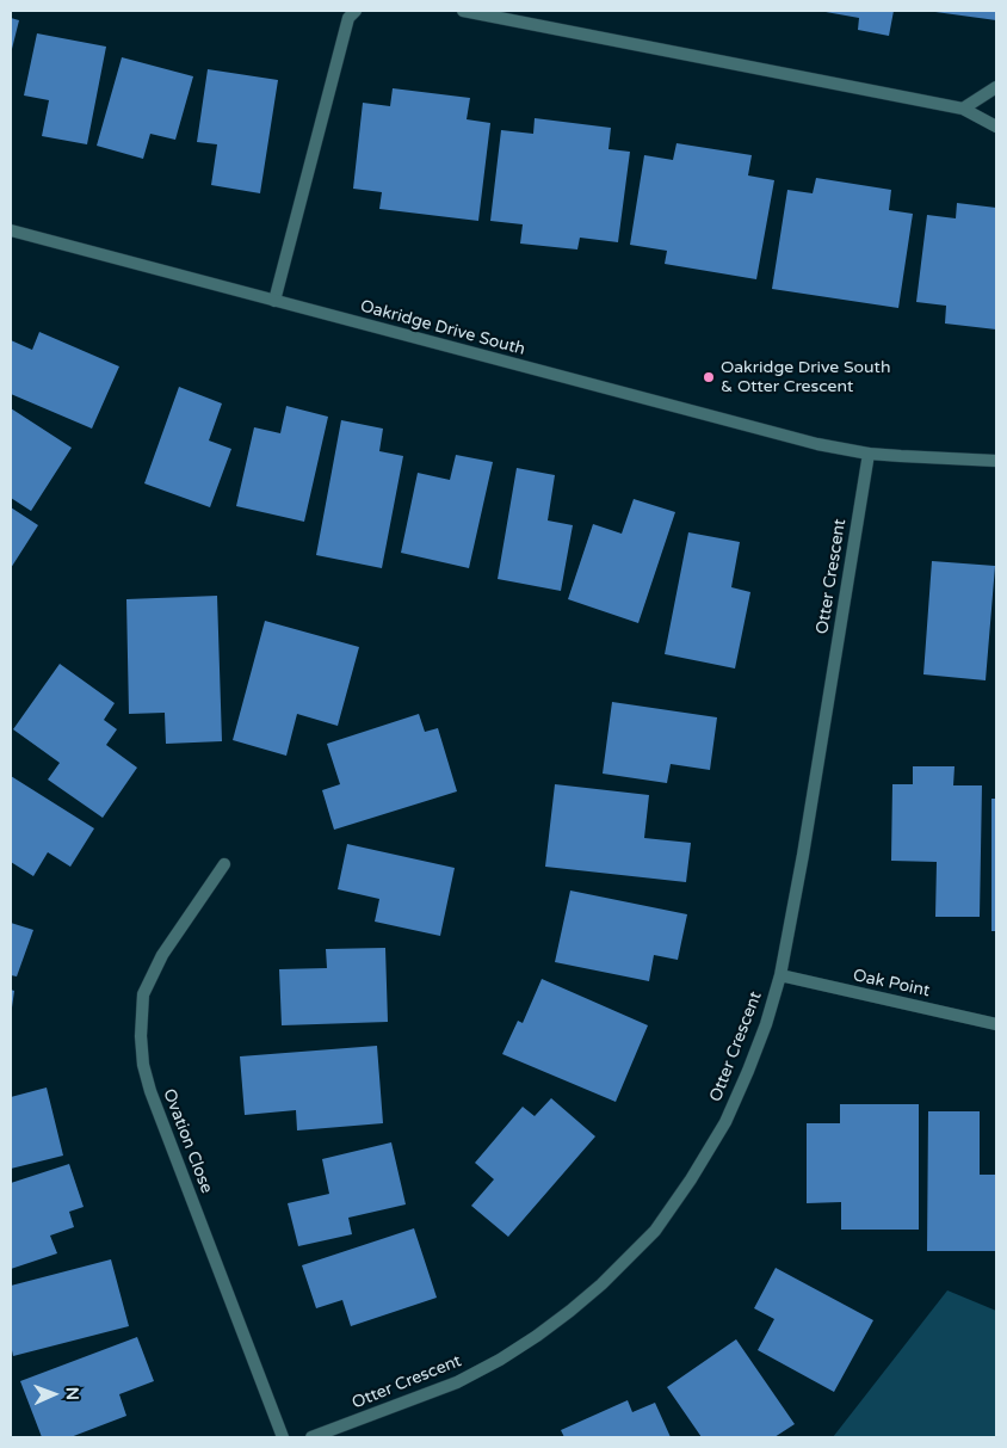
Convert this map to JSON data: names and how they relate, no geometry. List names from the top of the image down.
{
  "streets": {
    "street": [
      "Oakridge Drive South",
      "Otter Crescent",
      "Oak Point",
      "Ovation Close"
    ]
  },
  "crossings": [
    ["Oakridge Drive South", "Otter Crescent"],
    ["Otter Crescent", "Oak Point"]
  ],
  "places": ["Oakridge Drive South & Otter Crescent"],
  "north": "right"
}
